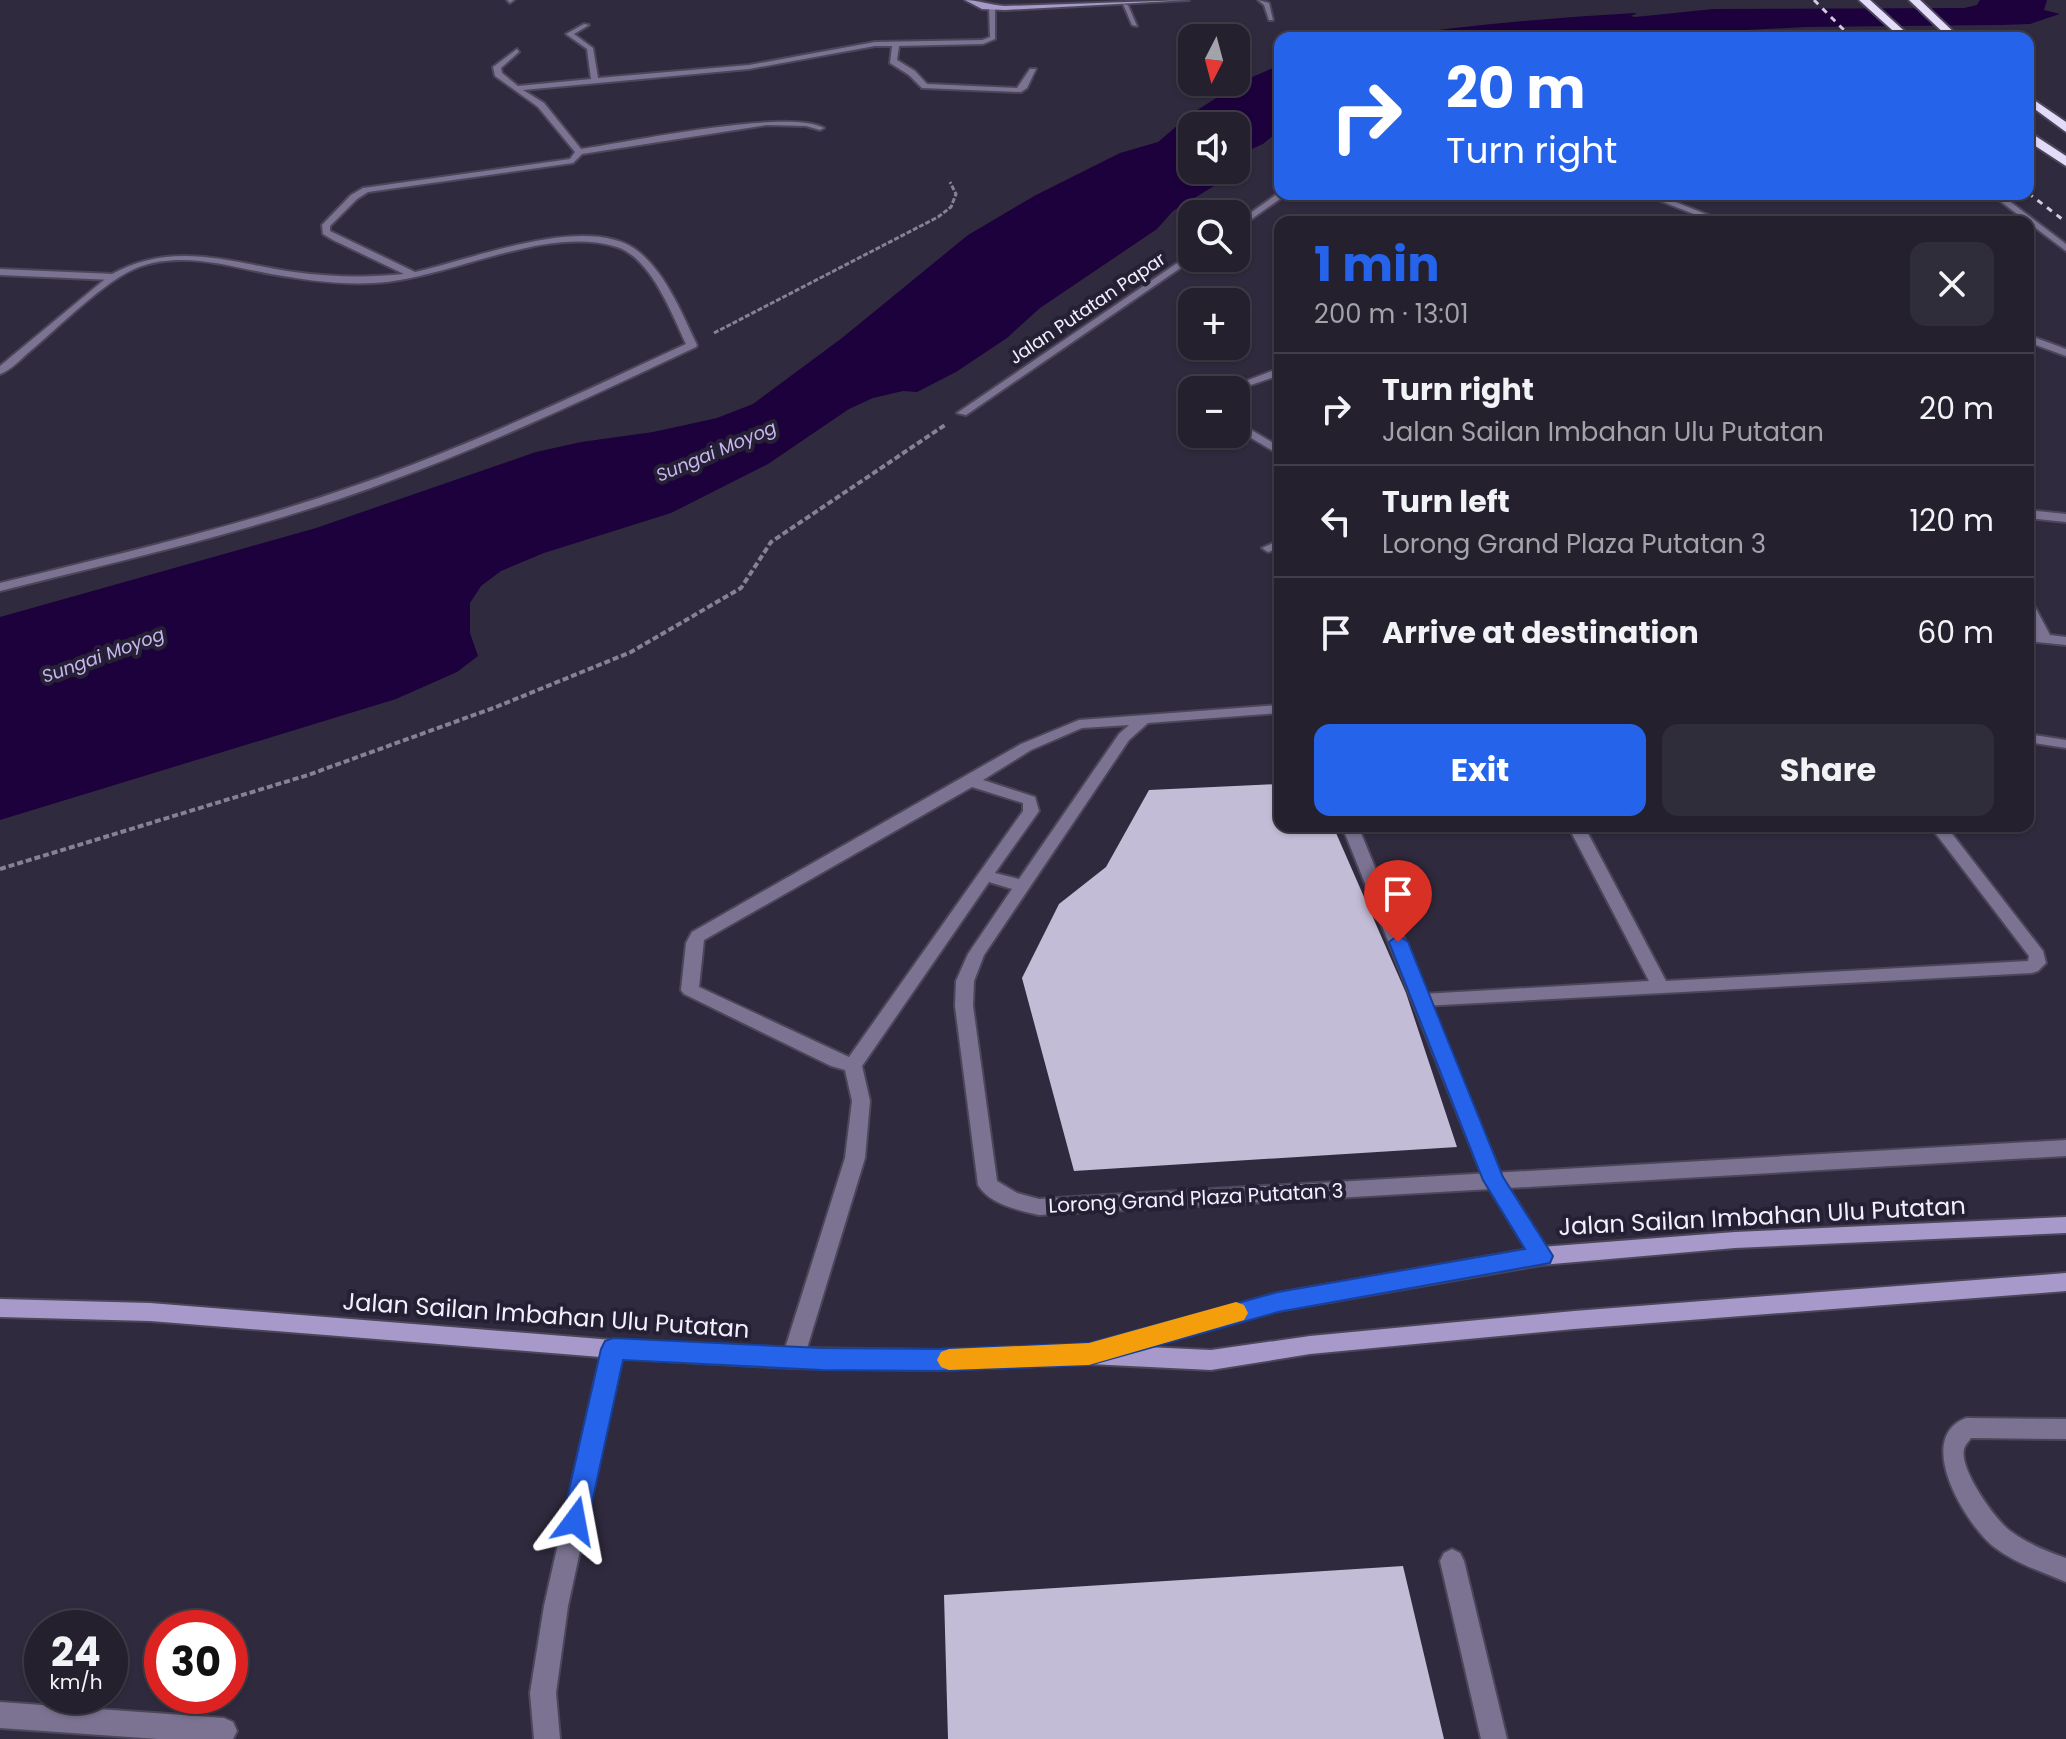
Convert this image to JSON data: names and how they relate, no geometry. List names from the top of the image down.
{
  "streets": {
    "street": ["Jalan Putatan Papar", "Lorong Grand Plaza Putatan 3", "Jalan Sailan Imbahan Ulu Putatan"]
  },
  "water": ["Sungai Moyog"],
  "north": "bottom",
  "page": {
    "map_buttons": ["+", "−"],
    "turn": ["20 m", "Turn right"],
    "heading": ["1 min", "200 m · 13:01"],
    "list": [
      {
        "name": "Turn right",
        "note": "Jalan Sailan Imbahan Ulu Putatan",
        "value": "20 m"
      },
      {
        "name": "Turn left",
        "note": "Lorong Grand Plaza Putatan 3",
        "value": "120 m"
      },
      {
        "name": "Arrive at destination",
        "value": "60 m"
      }
    ],
    "buttons": ["Exit", "Share"],
    "speed": "24 km/h",
    "limit": "30"
  }
}
